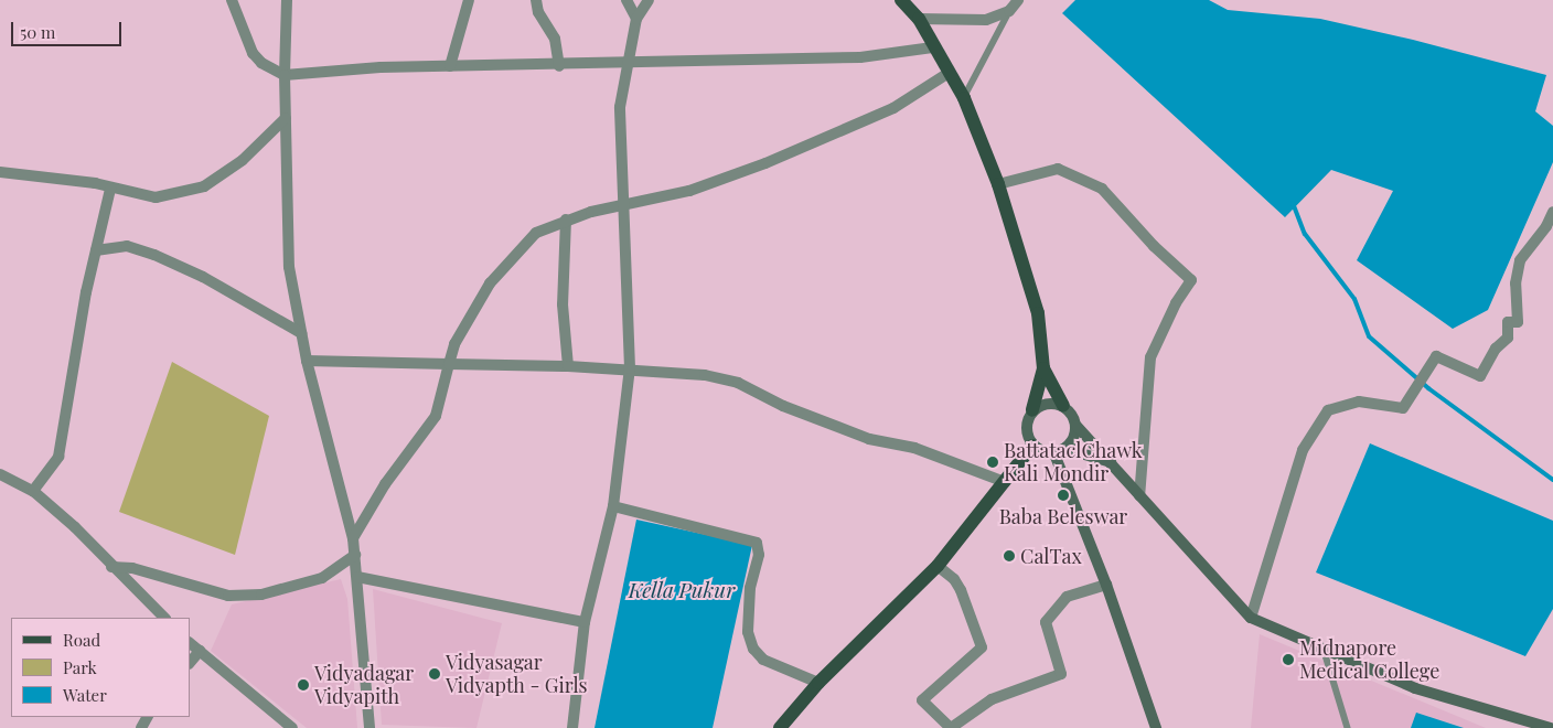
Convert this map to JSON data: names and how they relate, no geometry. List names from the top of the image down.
{
  "water": ["Kella Pukur"],
  "places": [
    "BattataclChawk Kali Mondir",
    "Baba Beleswar",
    "CalTax",
    "Midnapore Medical College",
    "Vidyasagar Vidyapth - Girls",
    "Vidyadagar Vidyapith"
  ],
  "legend": ["Road", "Park", "Water"],
  "scale_bar": "50 m"
}
